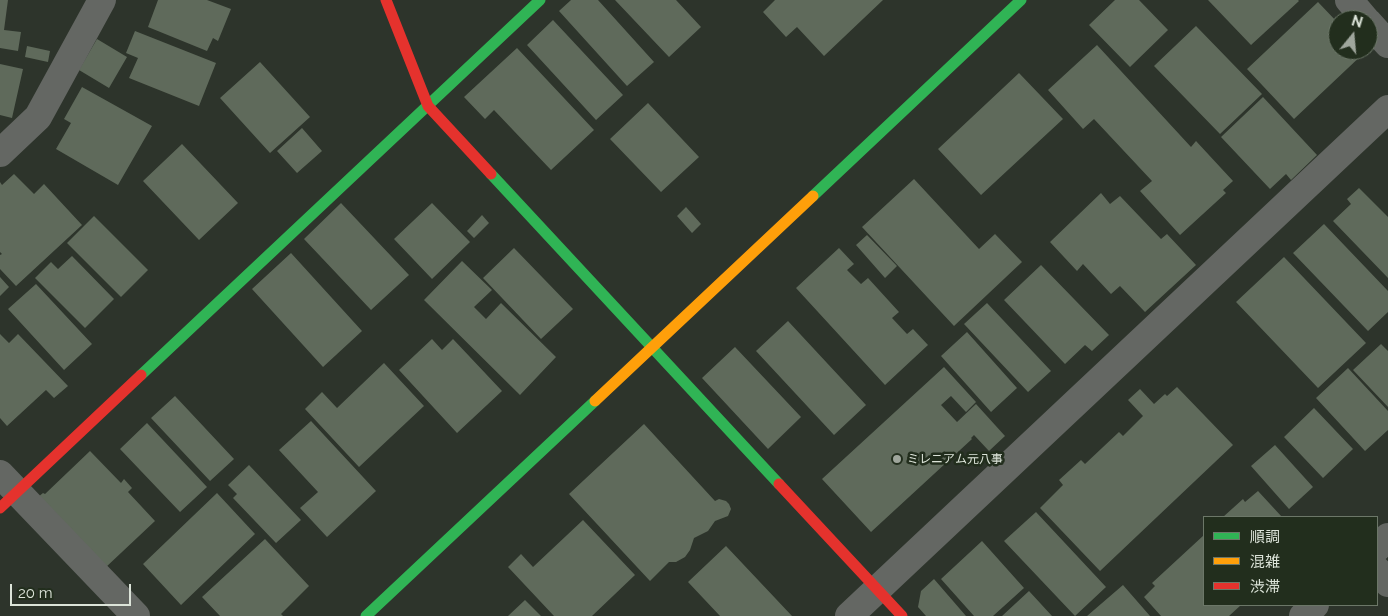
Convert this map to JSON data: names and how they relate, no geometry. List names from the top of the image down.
{
  "places": ["ミレニアム元八事"],
  "legend": ["順調", "混雑", "渋滞"],
  "scale_bar": "20 m",
  "north": "top"
}
